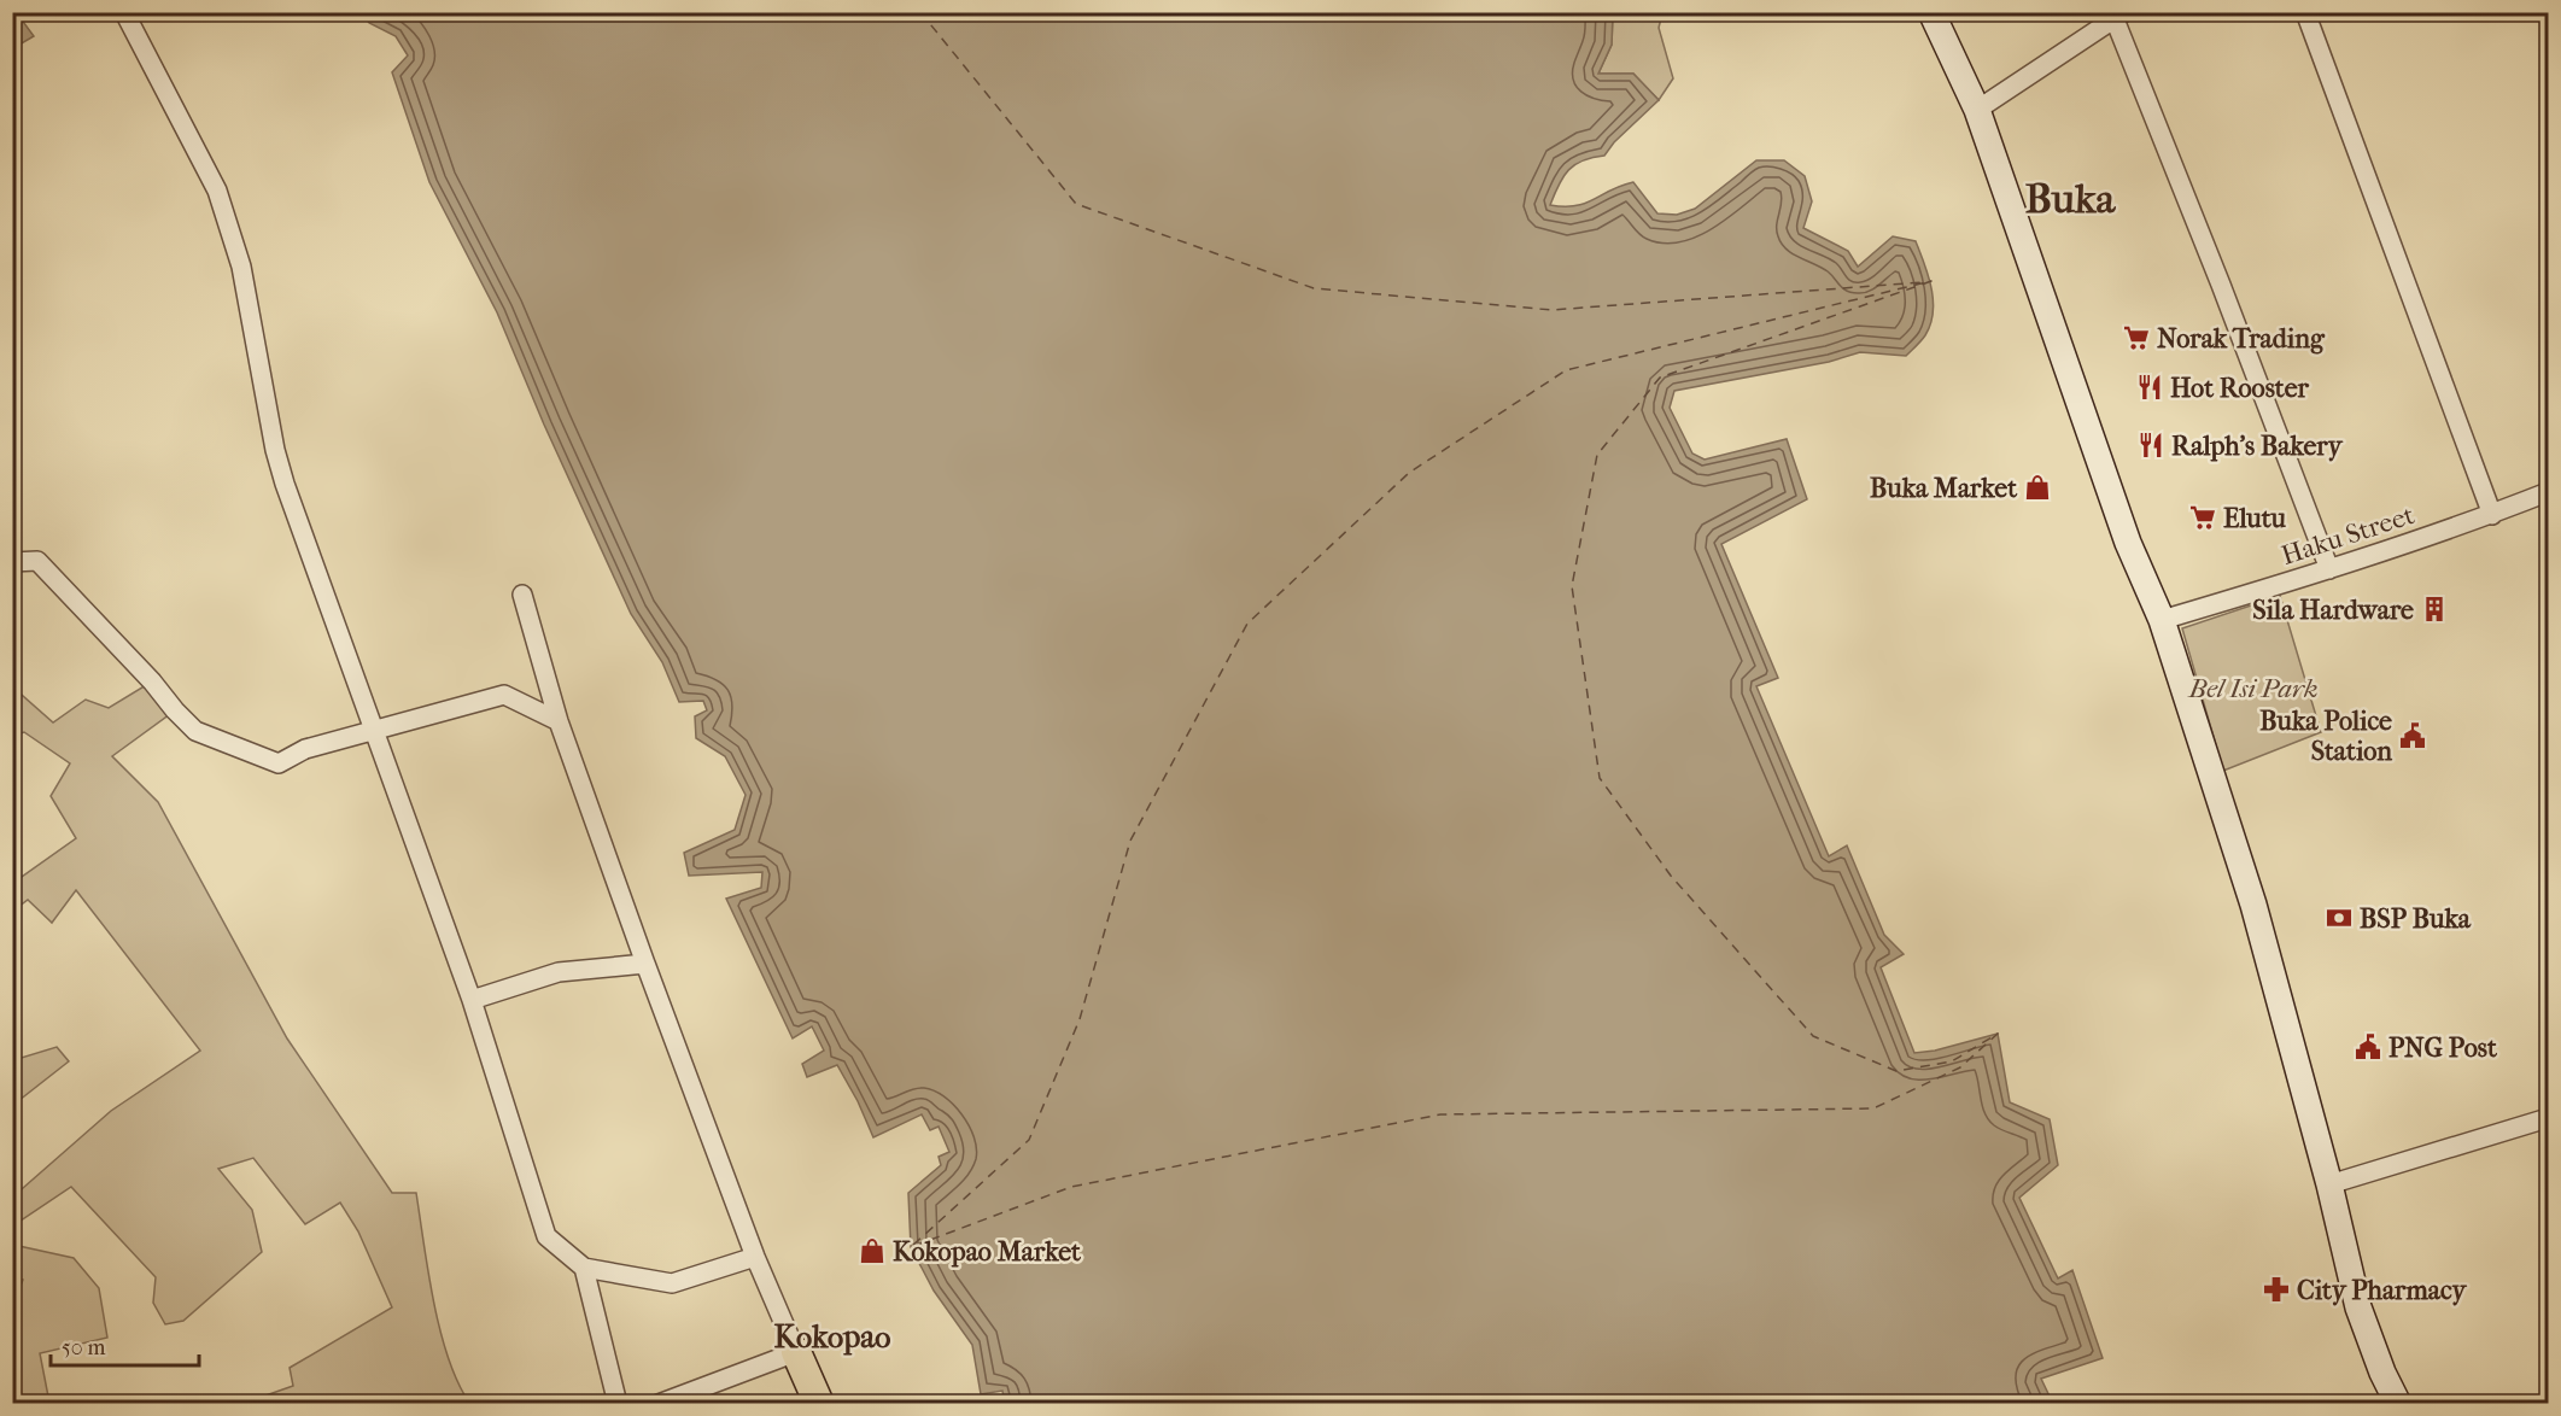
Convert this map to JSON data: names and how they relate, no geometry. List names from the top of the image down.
{
  "streets": {
    "street": ["Haku Street"]
  },
  "districts": ["Buka", "Kokopao"],
  "parks": ["Bel Isi Park"],
  "places": {
    "supermarket": ["Norak Trading", "Elutu"],
    "restaurant": ["Hot Rooster", "Ralph's Bakery"],
    "shop": ["Buka Market", "Kokopao Market"],
    "building": ["Sila Hardware"],
    "public building": ["Buka Police Station", "PNG Post"],
    "bank": ["BSP Buka"],
    "pharmacy": ["City Pharmacy"]
  },
  "scale_bar": "50 m"
}
